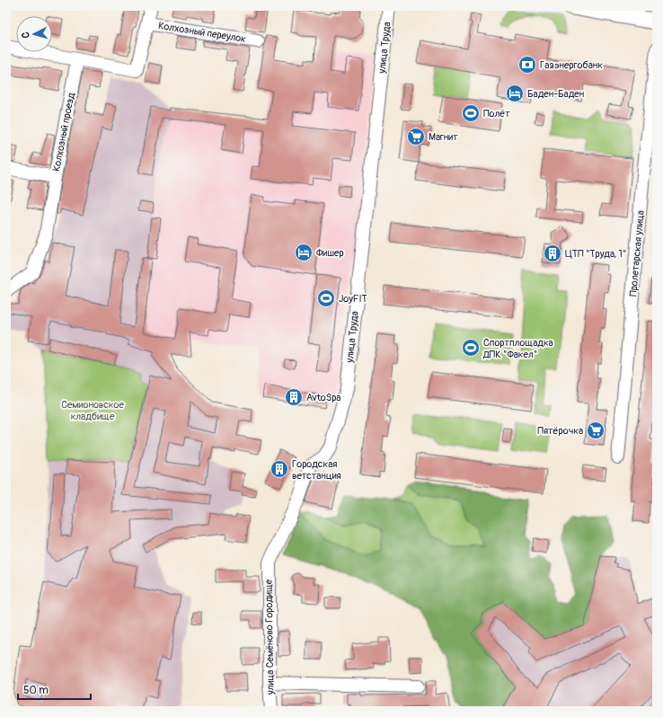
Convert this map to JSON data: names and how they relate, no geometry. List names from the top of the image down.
{
  "streets": {
    "street": [
      "Колхозный переулок",
      "улица Труда",
      "Колхозный проезд",
      "Пролетарская улица",
      "улица Семёново Городище"
    ]
  },
  "crossings": [
    ["Колхозный переулок", "Колхозный проезд"],
    ["улица Труда", "улица Семёново Городище"]
  ],
  "parks": ["Семионовское кладбище"],
  "places": {
    "bank": ["Газэнергобанк"],
    "hotel": ["Баден-Баден", "Фишер"],
    "sports": ["Полёт", "JoyFIT", "Спортплощадка ДПК \"Факел\""],
    "supermarket": ["Магнит", "Пятёрочка"],
    "building": ["ЦТП \"Труда, 1\"", "AvtoSpa", "Городская ветстанция"]
  },
  "scale_bar": "50 m",
  "north": "left"
}
